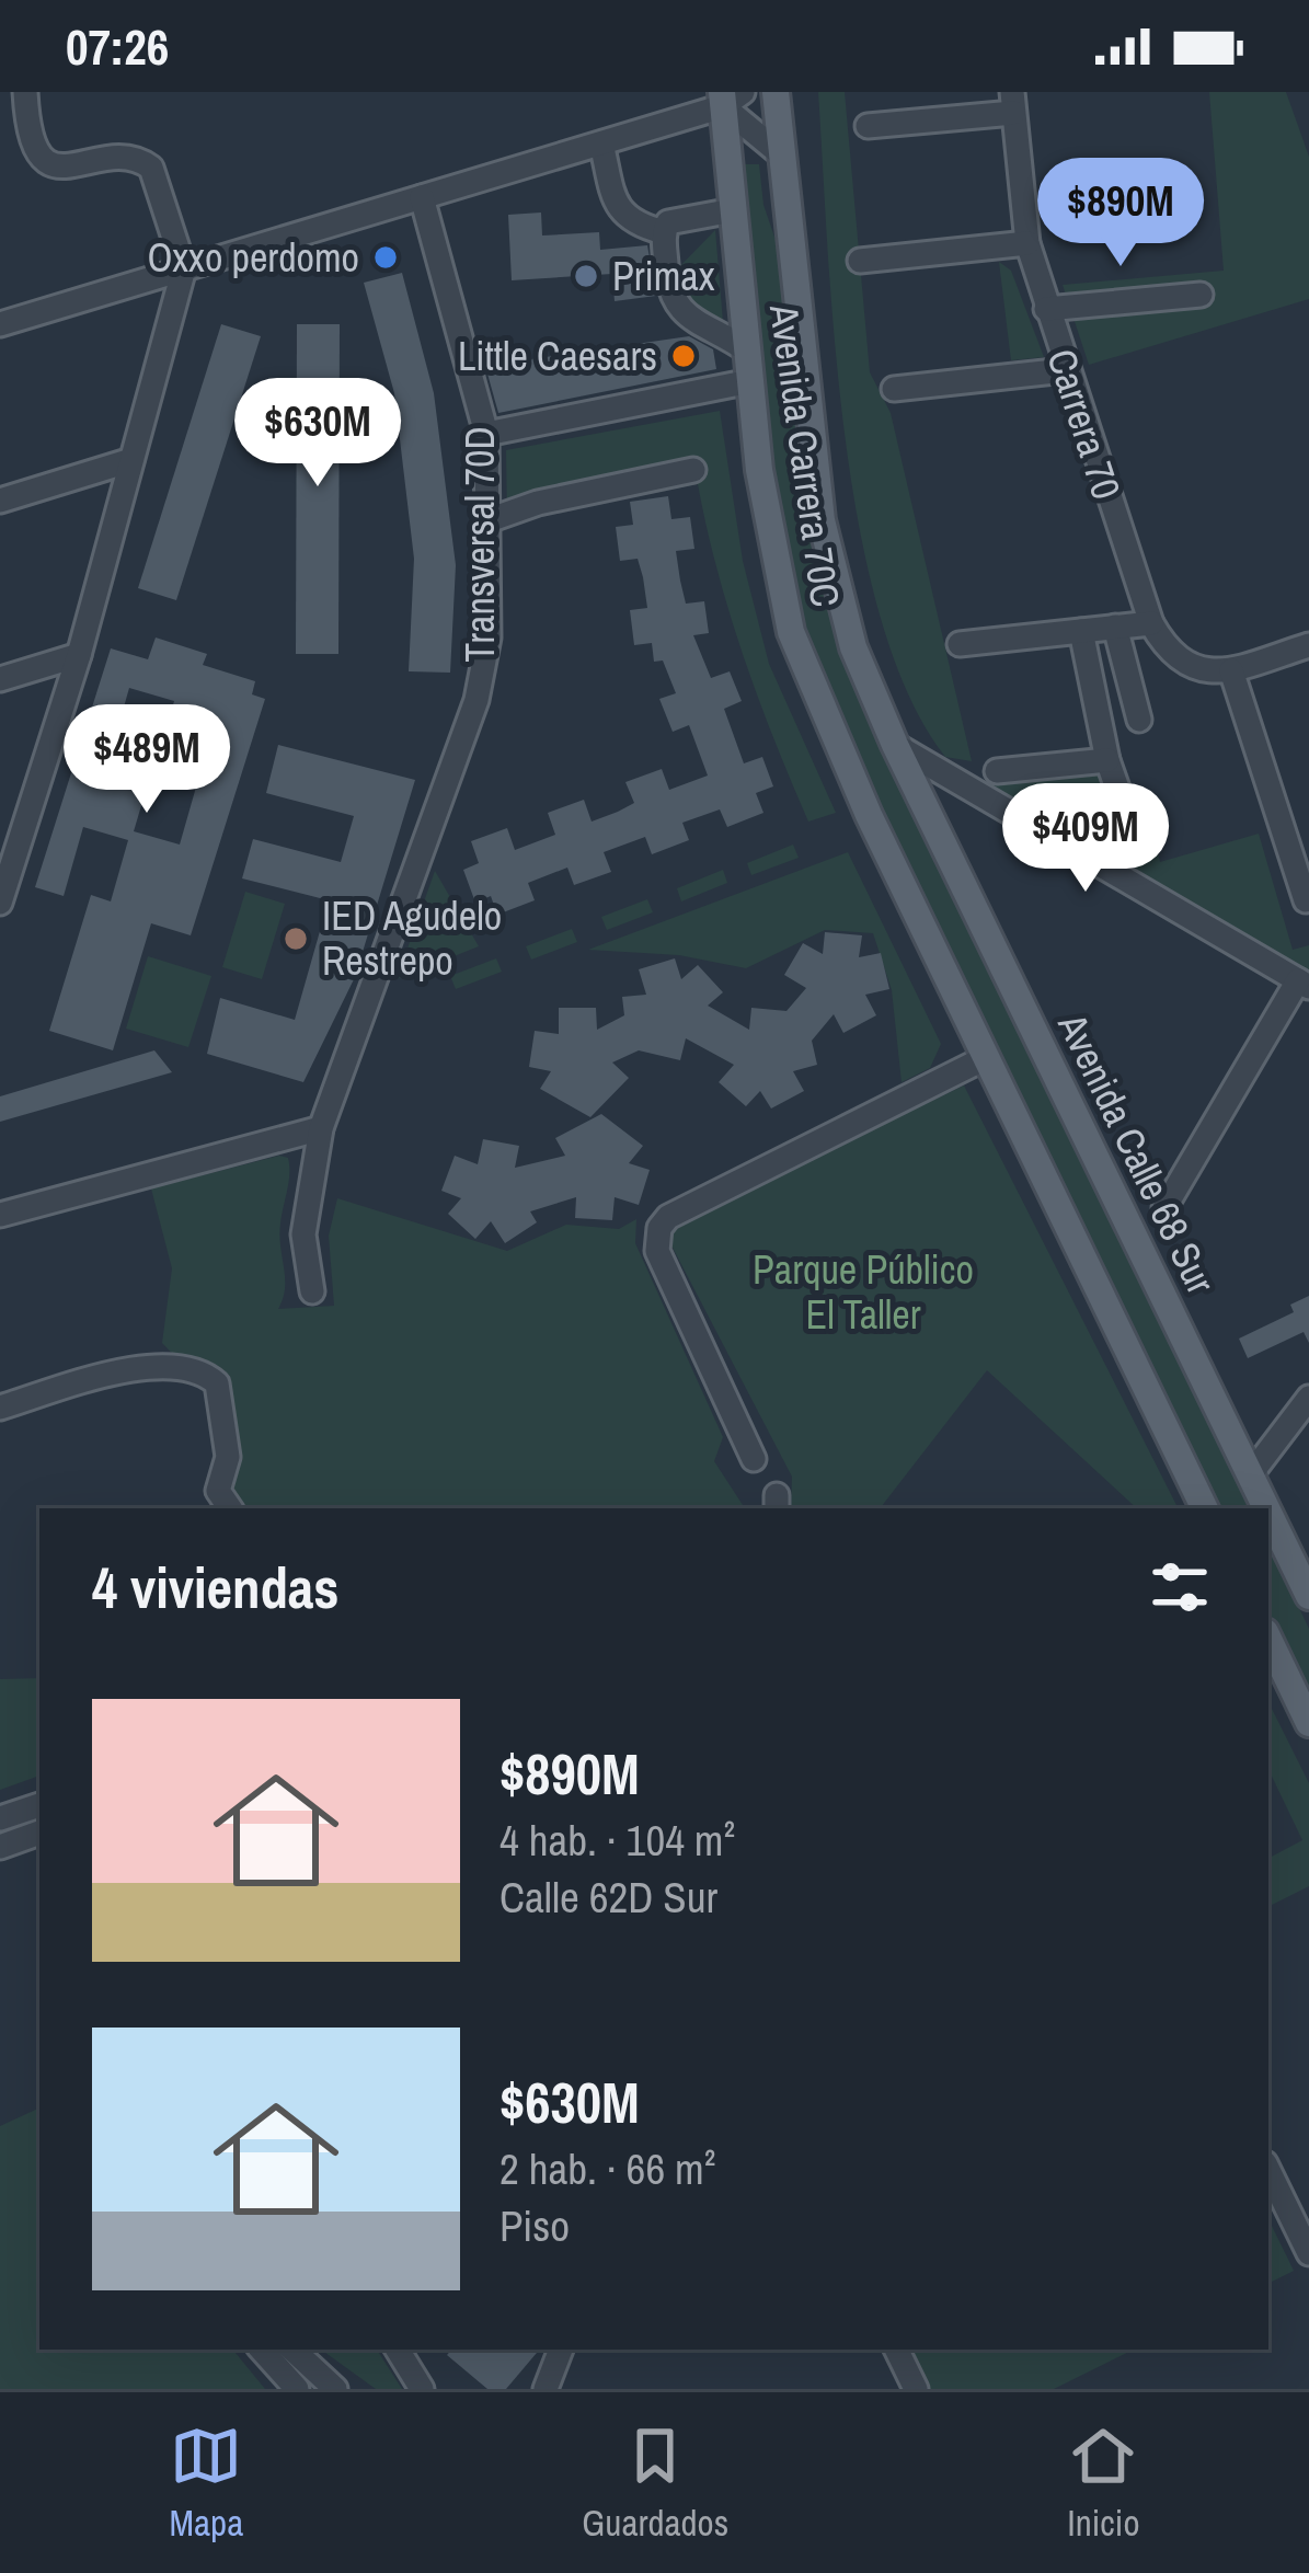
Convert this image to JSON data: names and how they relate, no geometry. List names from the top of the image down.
{
  "streets": {
    "main road": ["Avenida Carrera 70C", "Avenida Calle 68 Sur"],
    "street": ["Carrera 70", "Transversal 70D"]
  },
  "crossings": [
    ["Avenida Carrera 70C", "Avenida Calle 68 Sur"]
  ],
  "parks": ["Parque Público El Taller"],
  "places": [
    "Oxxo perdomo",
    "Primax",
    "Little Caesars",
    "IED Agudelo Restrepo"
  ],
  "page": {
    "status": "07:26",
    "price": [
      "$890M",
      "$630M",
      "$489M",
      "$409M"
    ],
    "heading": "4 viviendas",
    "list": [
      {
        "name": "$890M",
        "note": "4 hab. · 104 m² · Calle 62D Sur"
      },
      {
        "name": "$630M",
        "note": "2 hab. · 66 m² · Piso"
      }
    ],
    "tabs": ["Mapa", "Guardados", "Inicio"]
  }
}
